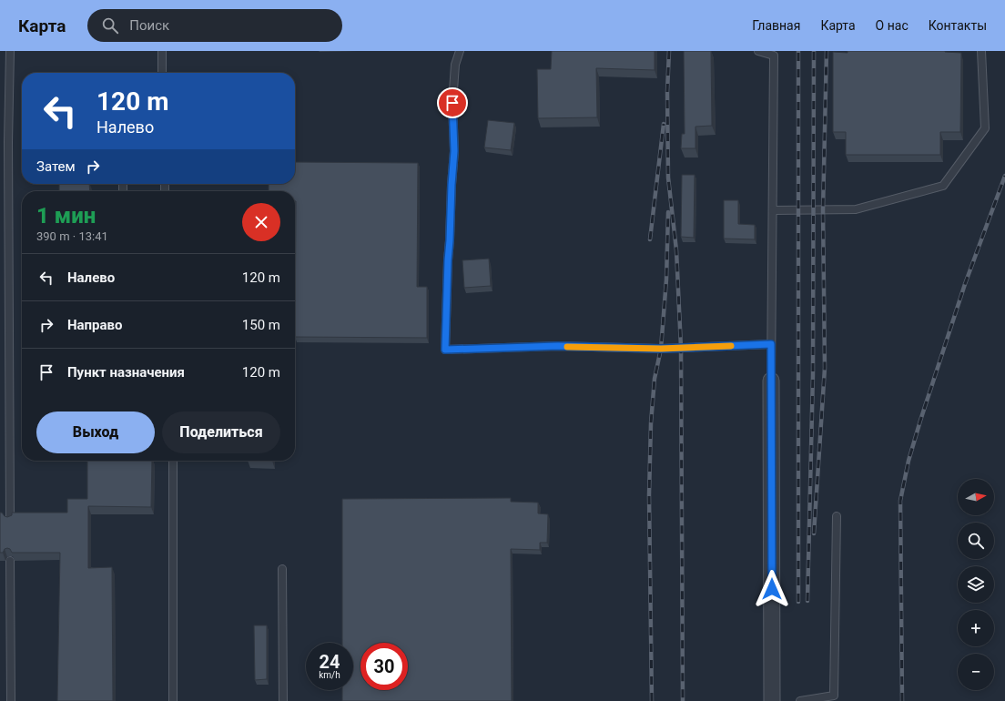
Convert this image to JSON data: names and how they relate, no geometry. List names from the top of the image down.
{
  "north": "right",
  "page": {
    "header": "Карта",
    "search": "Поиск",
    "nav": [
      "Главная",
      "Карта",
      "О нас",
      "Контакты"
    ],
    "turn": ["120 m", "Налево"],
    "then": "Затем",
    "heading": ["1 мин", "390 m · 13:41"],
    "list": [
      {
        "name": "Налево",
        "value": "120 m"
      },
      {
        "name": "Направо",
        "value": "150 m"
      },
      {
        "name": "Пункт назначения",
        "value": "120 m"
      }
    ],
    "buttons": ["Выход", "Поделиться"],
    "map_buttons": ["+", "−"],
    "speed": "24 km/h",
    "limit": "30"
  }
}
